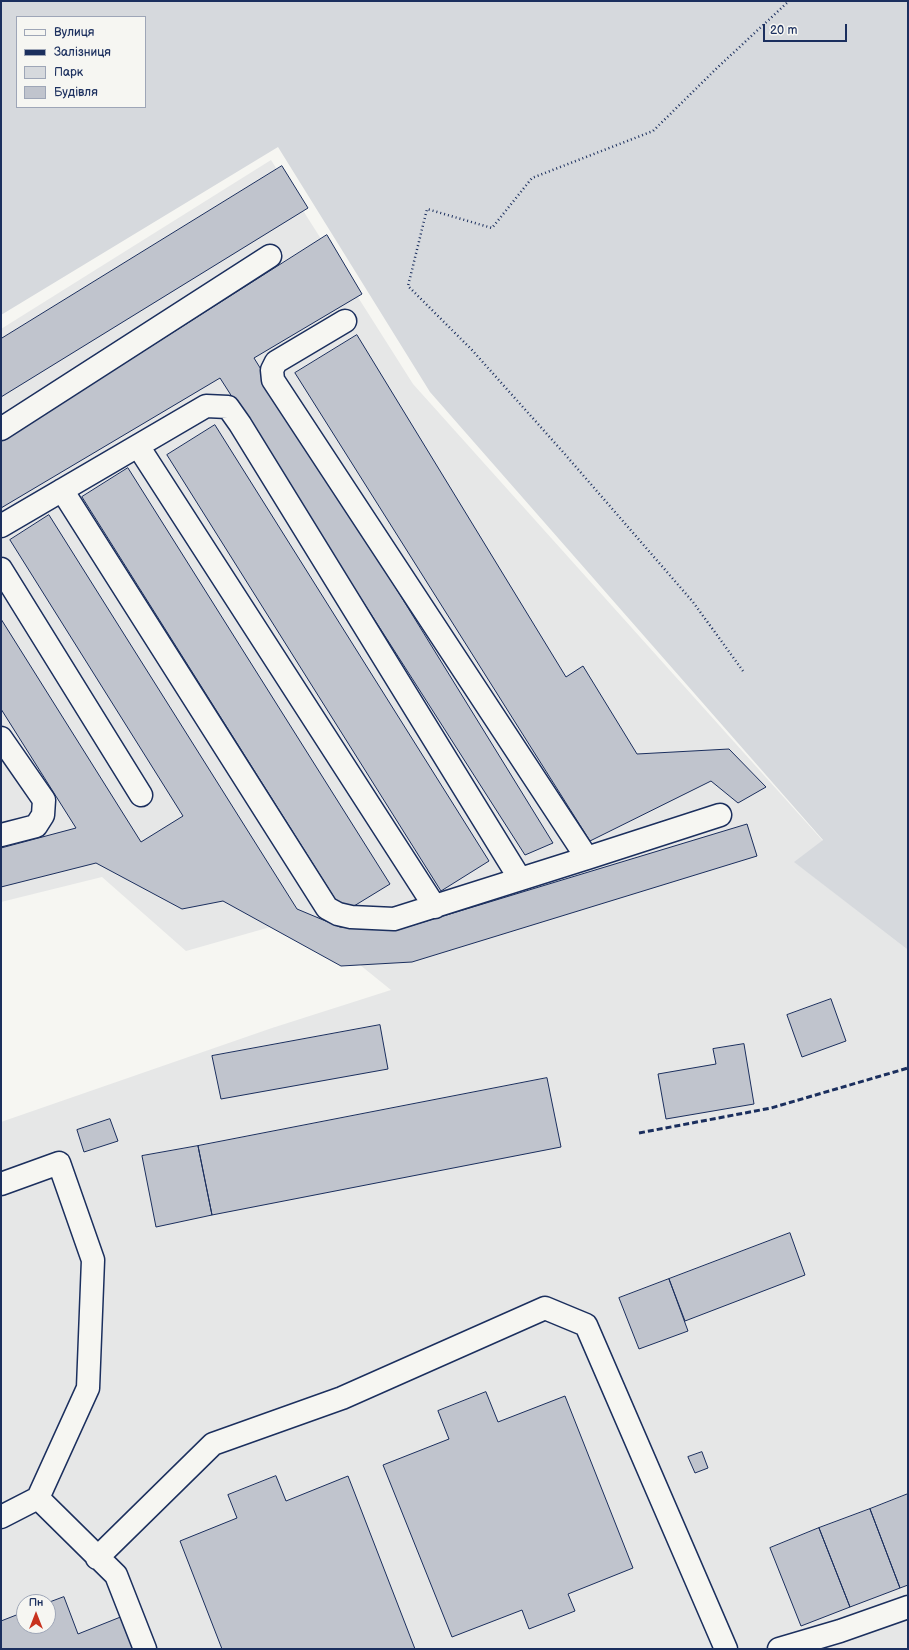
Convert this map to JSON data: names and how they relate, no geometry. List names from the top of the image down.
{
  "legend": [
    "Вулиця",
    "Залізниця",
    "Парк",
    "Будівля"
  ],
  "scale_bar": "20 m",
  "north": "top"
}
